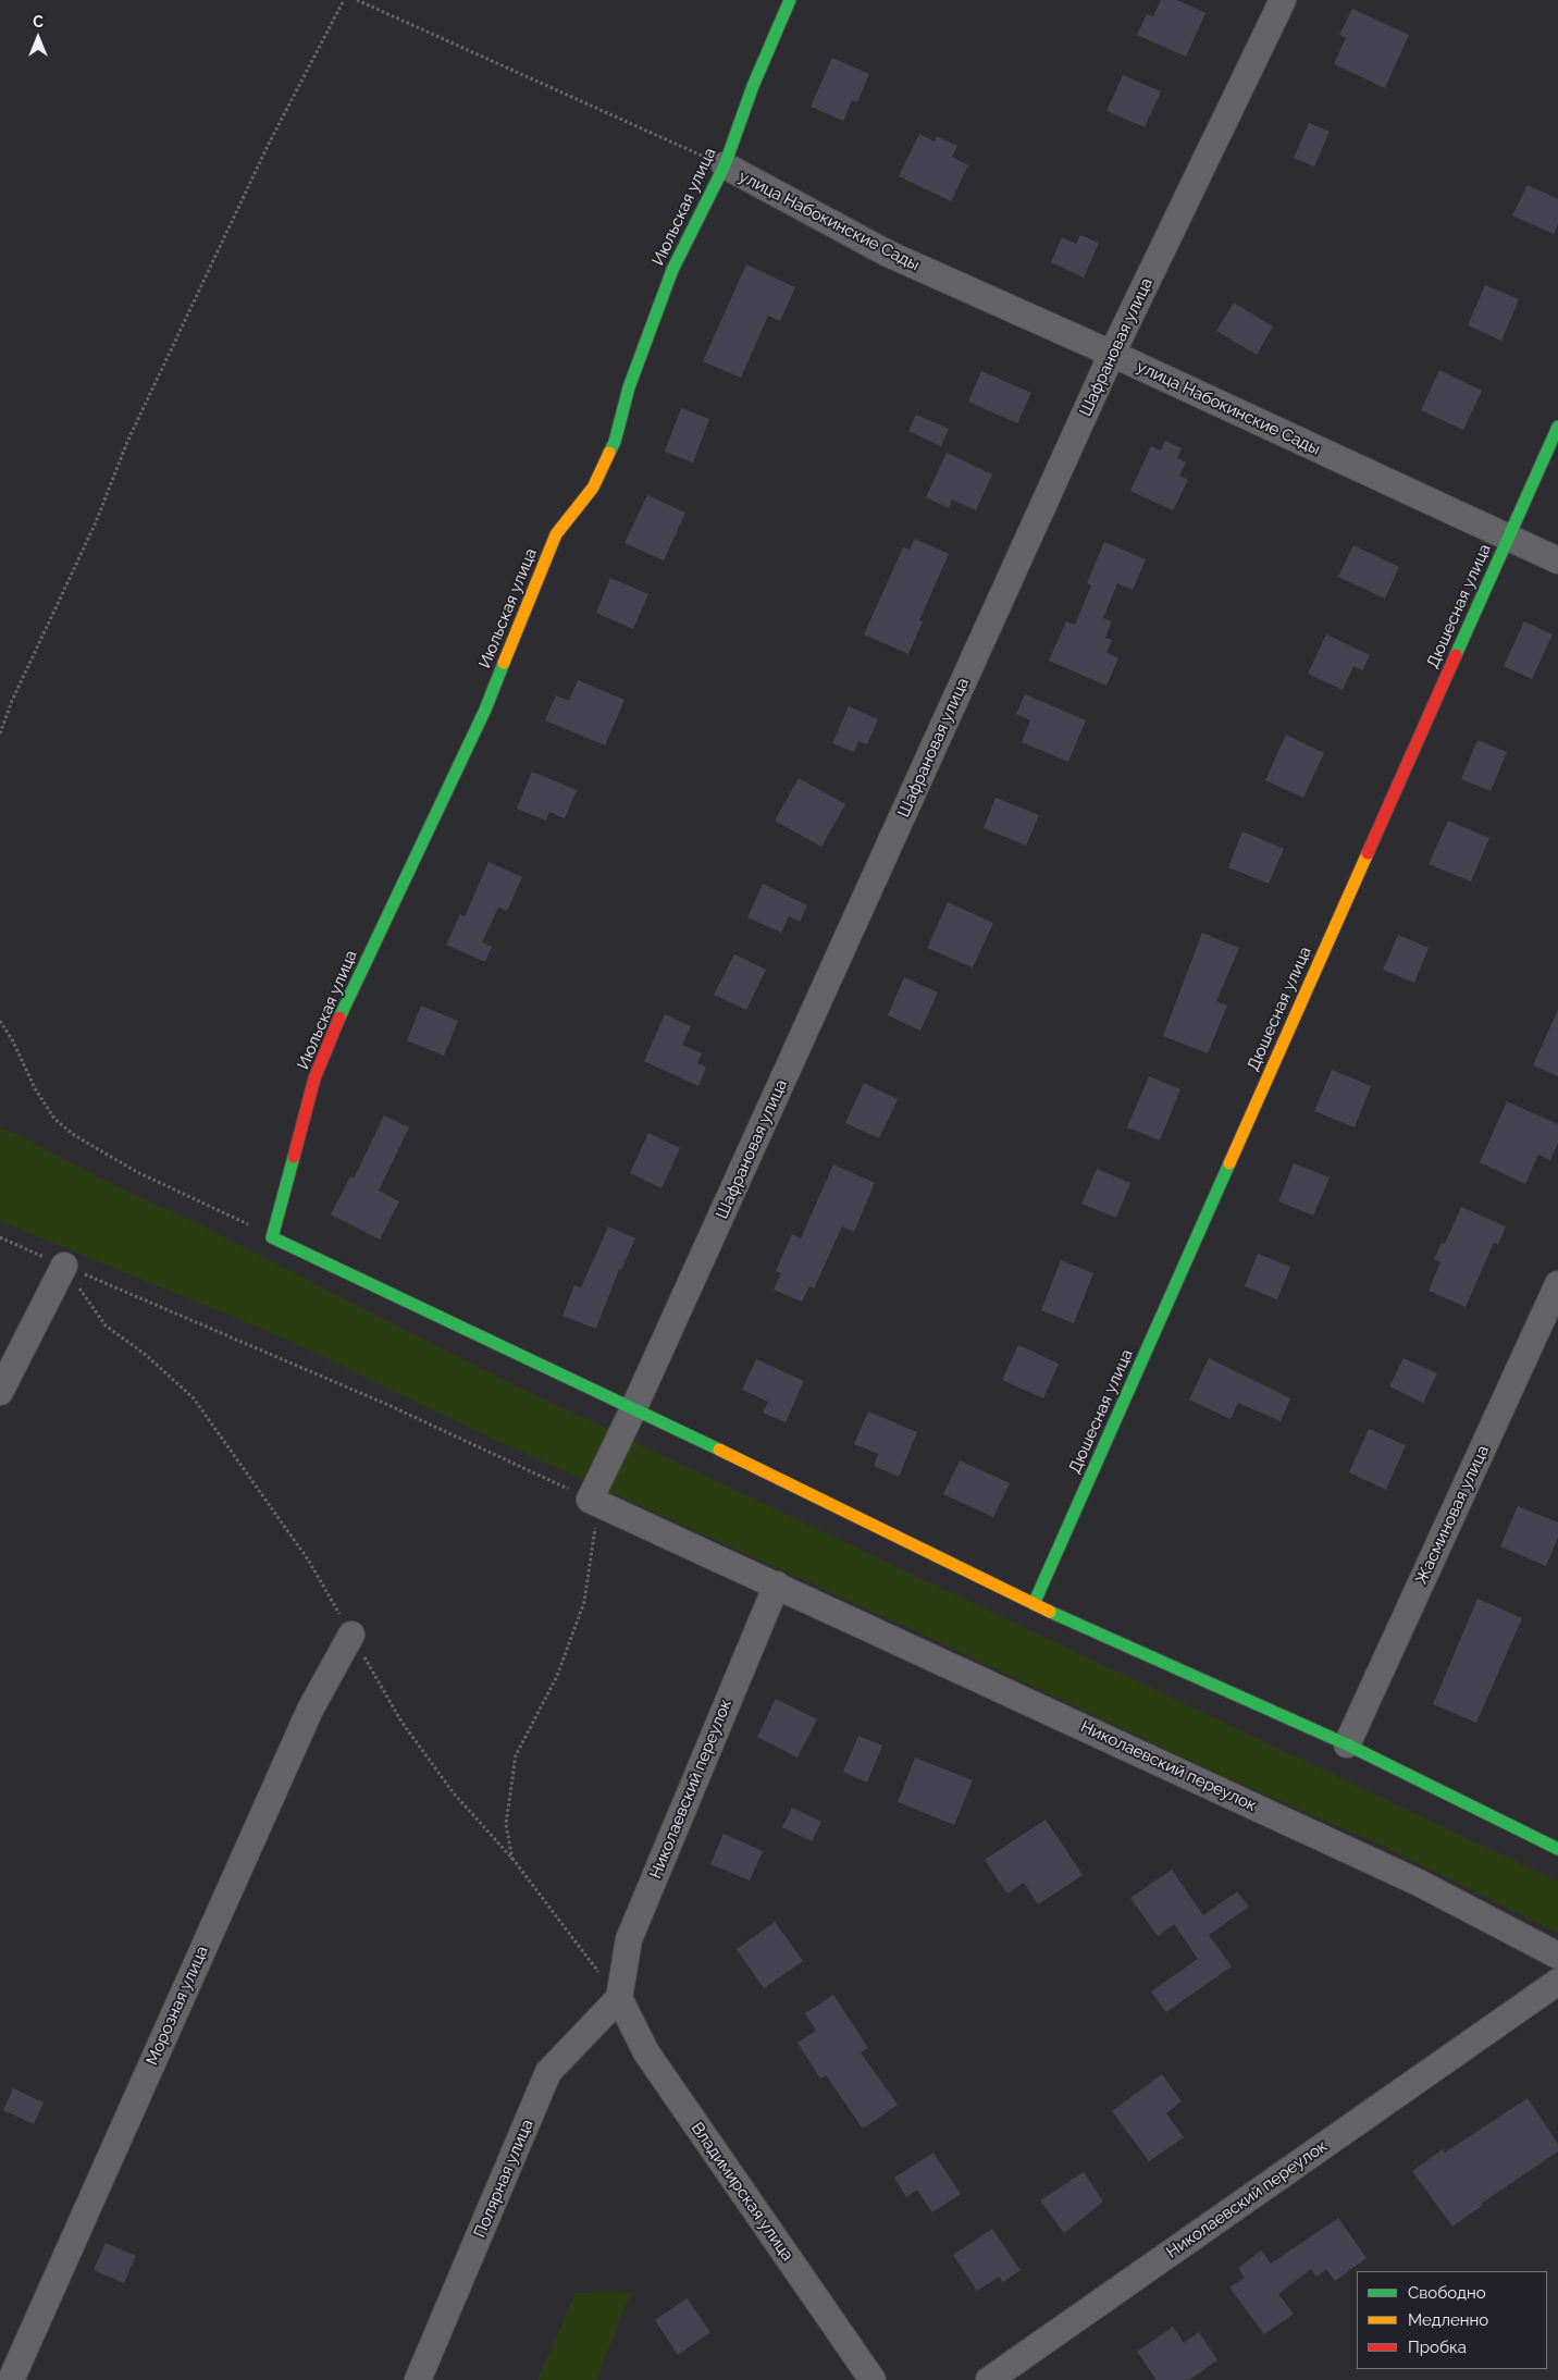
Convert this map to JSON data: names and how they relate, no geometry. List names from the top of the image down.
{
  "streets": {
    "street": [
      "Июльская улица",
      "улица Набокинские Сады",
      "Шафрановая улица",
      "Дюшесная улица",
      "Жасминовая улица",
      "Николаевский переулок",
      "Морозная улица",
      "Полярная улица",
      "Владимирская улица"
    ]
  },
  "crossings": [
    ["Июльская улица", "улица Набокинские Сады"],
    ["улица Набокинские Сады", "Шафрановая улица"],
    ["улица Набокинские Сады", "Дюшесная улица"],
    ["Шафрановая улица", "Николаевский переулок"],
    ["Николаевский переулок", "Полярная улица"],
    ["Николаевский переулок", "Владимирская улица"],
    ["Полярная улица", "Владимирская улица"]
  ],
  "legend": ["Свободно", "Медленно", "Пробка"],
  "north": "top"
}
